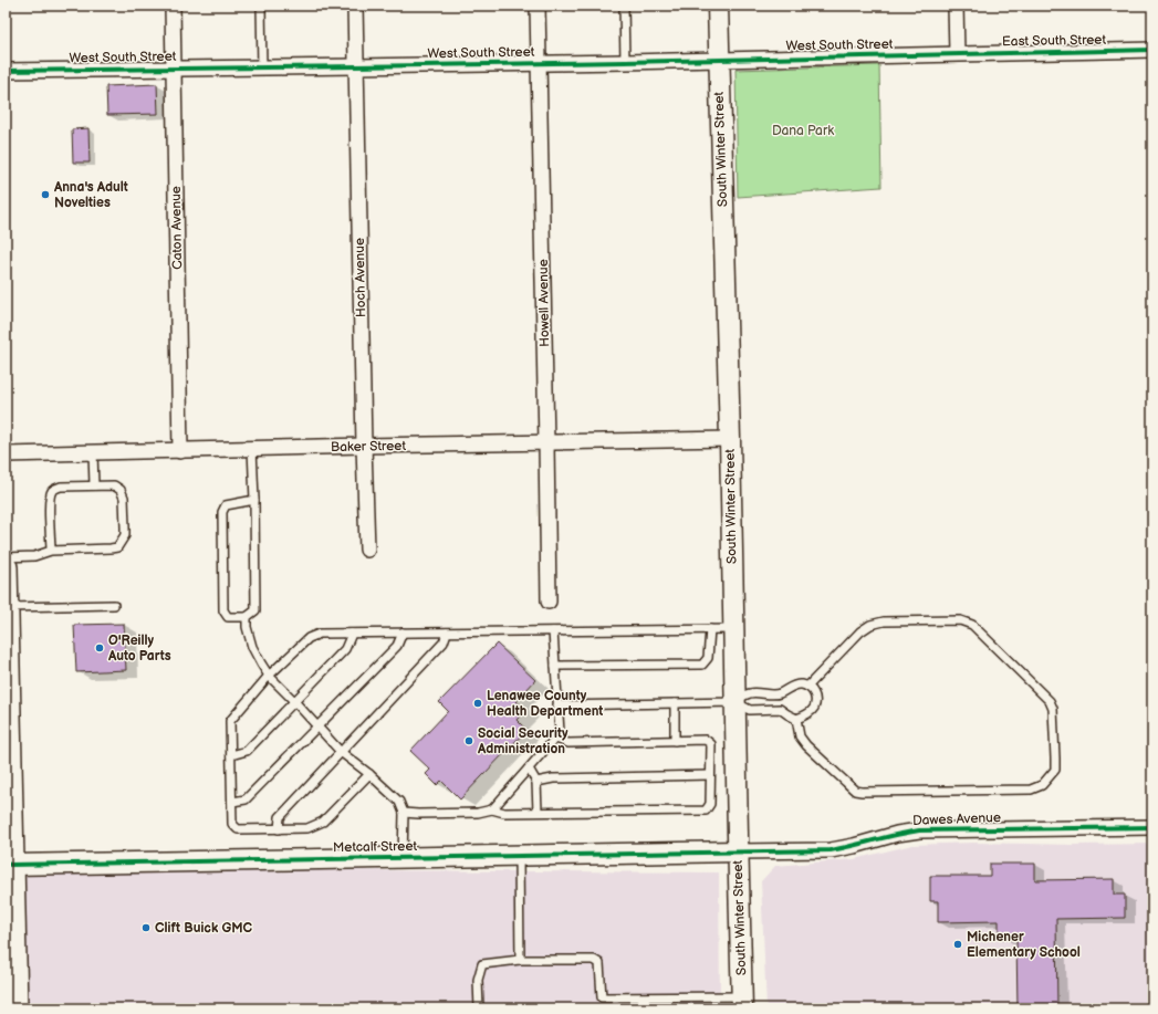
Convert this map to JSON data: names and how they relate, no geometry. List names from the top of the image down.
{
  "streets": {
    "street": [
      "East South Street",
      "West South Street",
      "South Winter Street",
      "Caton Avenue",
      "Hoch Avenue",
      "Howell Avenue",
      "Baker Street",
      "Dawes Avenue",
      "Metcalf Street"
    ]
  },
  "crossings": [
    ["East South Street", "West South Street"],
    ["West South Street", "South Winter Street"],
    ["West South Street", "Caton Avenue"],
    ["West South Street", "Hoch Avenue"],
    ["West South Street", "Howell Avenue"],
    ["South Winter Street", "Baker Street"],
    ["South Winter Street", "Dawes Avenue"],
    ["South Winter Street", "Metcalf Street"],
    ["Caton Avenue", "Baker Street"],
    ["Hoch Avenue", "Baker Street"],
    ["Howell Avenue", "Baker Street"],
    ["Dawes Avenue", "Metcalf Street"]
  ],
  "parks": ["Dana Park"],
  "places": [
    "Anna's Adult Novelties",
    "O'Reilly Auto Parts",
    "Lenawee County Health Department",
    "Social Security Administration",
    "Clift Buick GMC",
    "Michener Elementary School"
  ]
}
